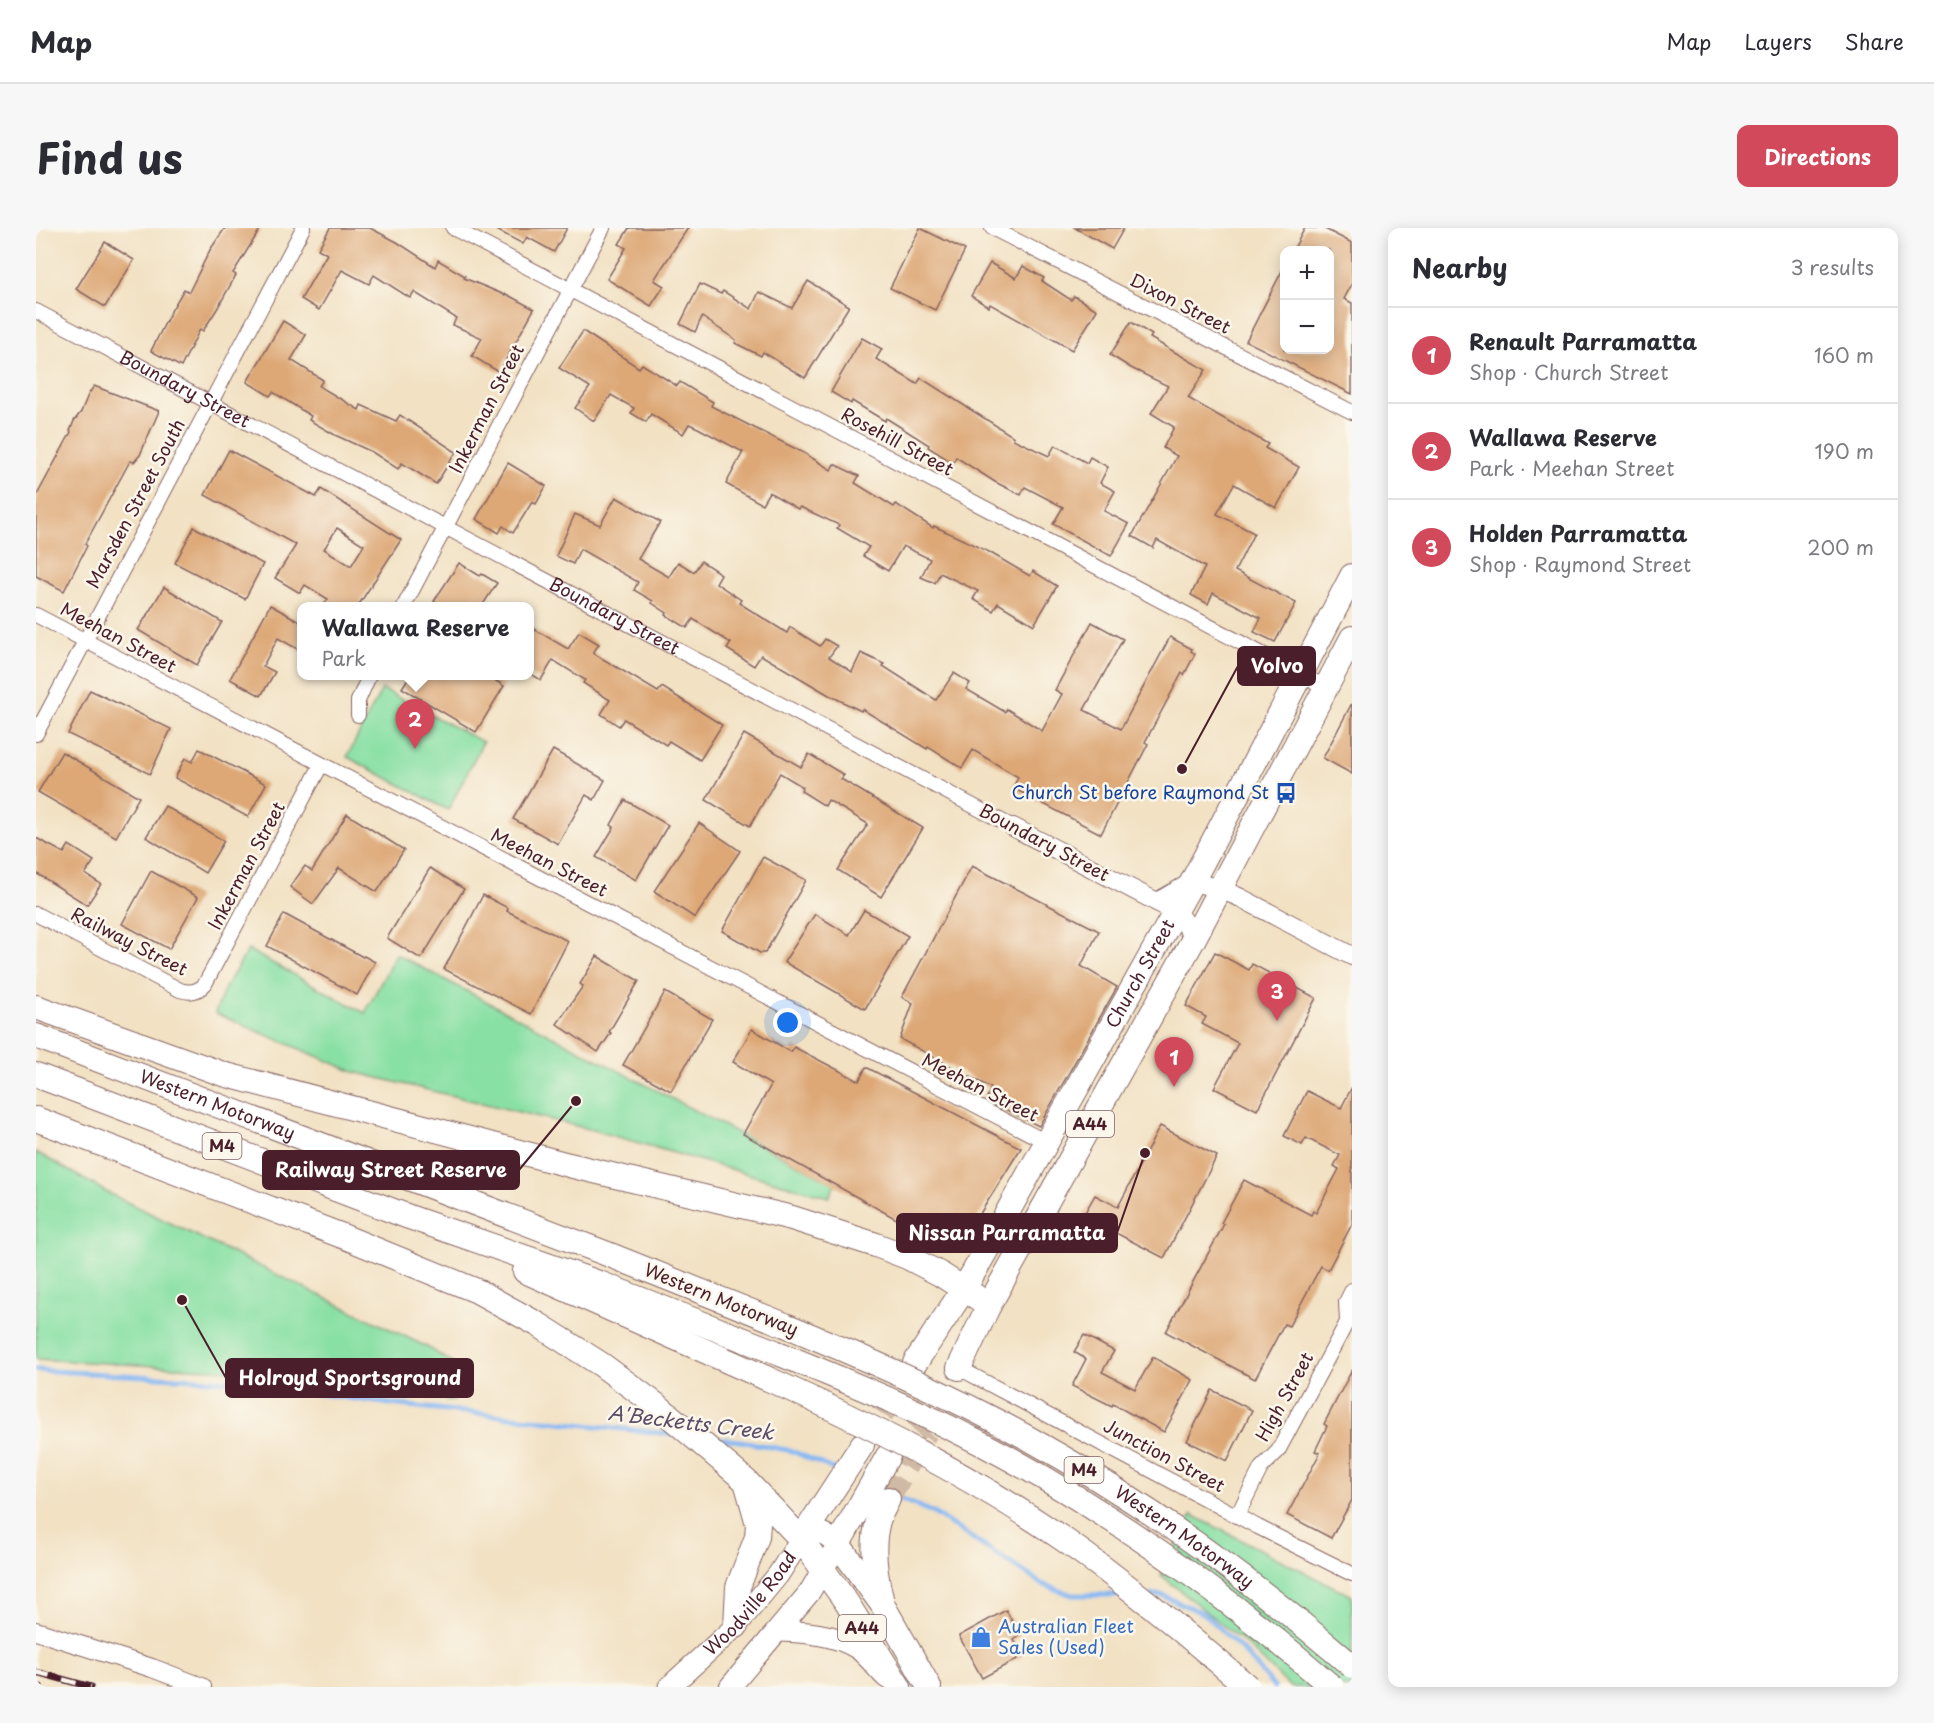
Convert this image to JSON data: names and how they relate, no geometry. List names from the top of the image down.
{
  "streets": {
    "highway": [
      "Church Street",
      "Western Motorway",
      "A44",
      "M4"
    ],
    "main road": ["Woodville Road"],
    "street": [
      "Dixon Street",
      "Boundary Street",
      "Inkerman Street",
      "Rosehill Street",
      "Marsden Street South",
      "Meehan Street",
      "Railway Street",
      "High Street",
      "Junction Street"
    ]
  },
  "crossings": [
    ["Boundary Street", "Inkerman Street"],
    ["Boundary Street", "Marsden Street South"],
    ["Boundary Street", "Church Street"],
    ["Inkerman Street", "Rosehill Street"],
    ["Inkerman Street", "Meehan Street"],
    ["Inkerman Street", "Railway Street"],
    ["Rosehill Street", "Church Street"],
    ["Marsden Street South", "Meehan Street"],
    ["Meehan Street", "Church Street"],
    ["Church Street", "Junction Street"],
    ["A44", "Woodville Road"],
    ["High Street", "Junction Street"]
  ],
  "water": ["A'Becketts Creek"],
  "places": {
    "other": [
      "Volvo",
      "Railway Street Reserve",
      "Nissan Parramatta",
      "Holroyd Sportsground"
    ],
    "bus stop": ["Church St before Raymond St"],
    "shop": ["Australian Fleet Sales (Used)"]
  },
  "page": {
    "header": "Map",
    "nav": ["Map", "Layers", "Share"],
    "title": "Find us",
    "buttons": "Directions",
    "heading": ["Nearby", "3 results"],
    "map_buttons": ["+", "−"],
    "list": [
      {
        "mark": "1",
        "name": "Renault Parramatta",
        "note": "Shop · Church Street",
        "value": "160 m"
      },
      {
        "mark": "2",
        "name": "Wallawa Reserve",
        "note": "Park · Meehan Street",
        "value": "190 m"
      },
      {
        "mark": "3",
        "name": "Holden Parramatta",
        "note": "Shop · Raymond Street",
        "value": "200 m"
      }
    ],
    "popup": ["Wallawa Reserve", "Park"],
    "pins": ["2", "3", "1"]
  }
}
